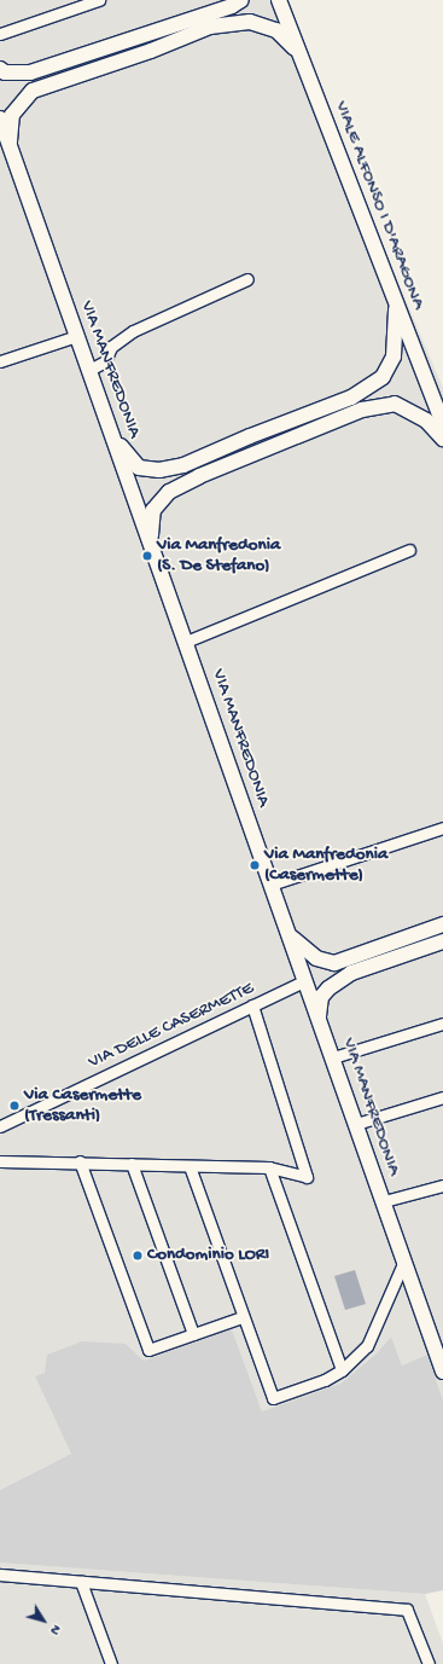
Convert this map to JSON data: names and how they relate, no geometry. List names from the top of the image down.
{
  "streets": {
    "main road": ["VIALE ALFONSO I D'ARAGONA", "VIA MANFREDONIA"],
    "street": ["VIA DELLE CASERMETTE"]
  },
  "crossings": [
    ["VIA MANFREDONIA", "VIA DELLE CASERMETTE"]
  ],
  "places": [
    "Via Manfredonia (S. De Stefano)",
    "Via Manfredonia (Casermette)",
    "Via Casermette (Tressanti)",
    "Condominio LORI"
  ],
  "north": "bottom right"
}
